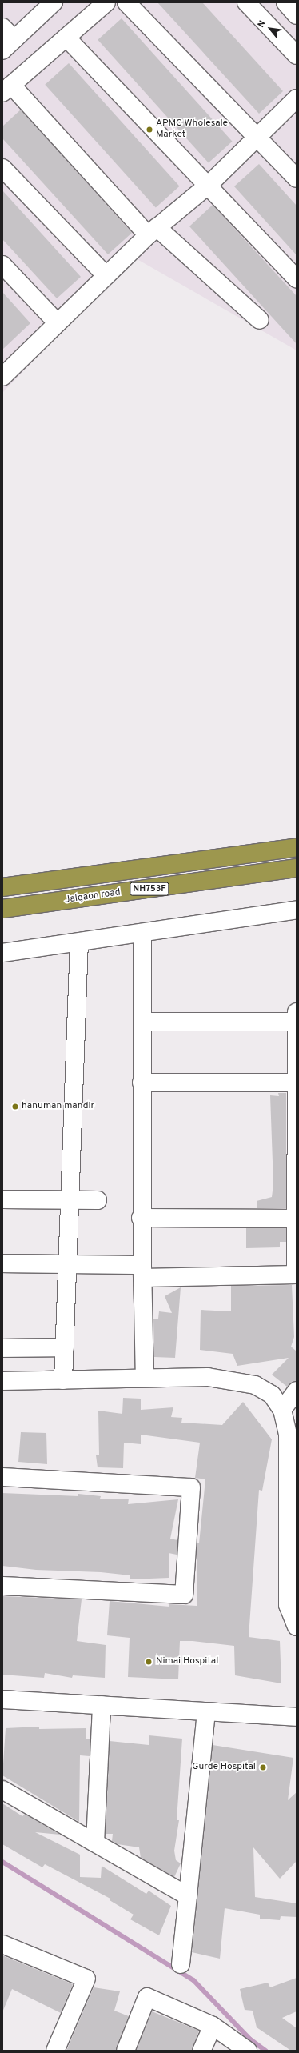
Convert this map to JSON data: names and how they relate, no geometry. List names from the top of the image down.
{
  "streets": {
    "highway": ["NH753F", "Jalgaon road"]
  },
  "places": [
    "APMC Wholesale Market",
    "hanuman mandir",
    "Nimai Hospital",
    "Gurde Hospital"
  ],
  "north": "top left"
}
